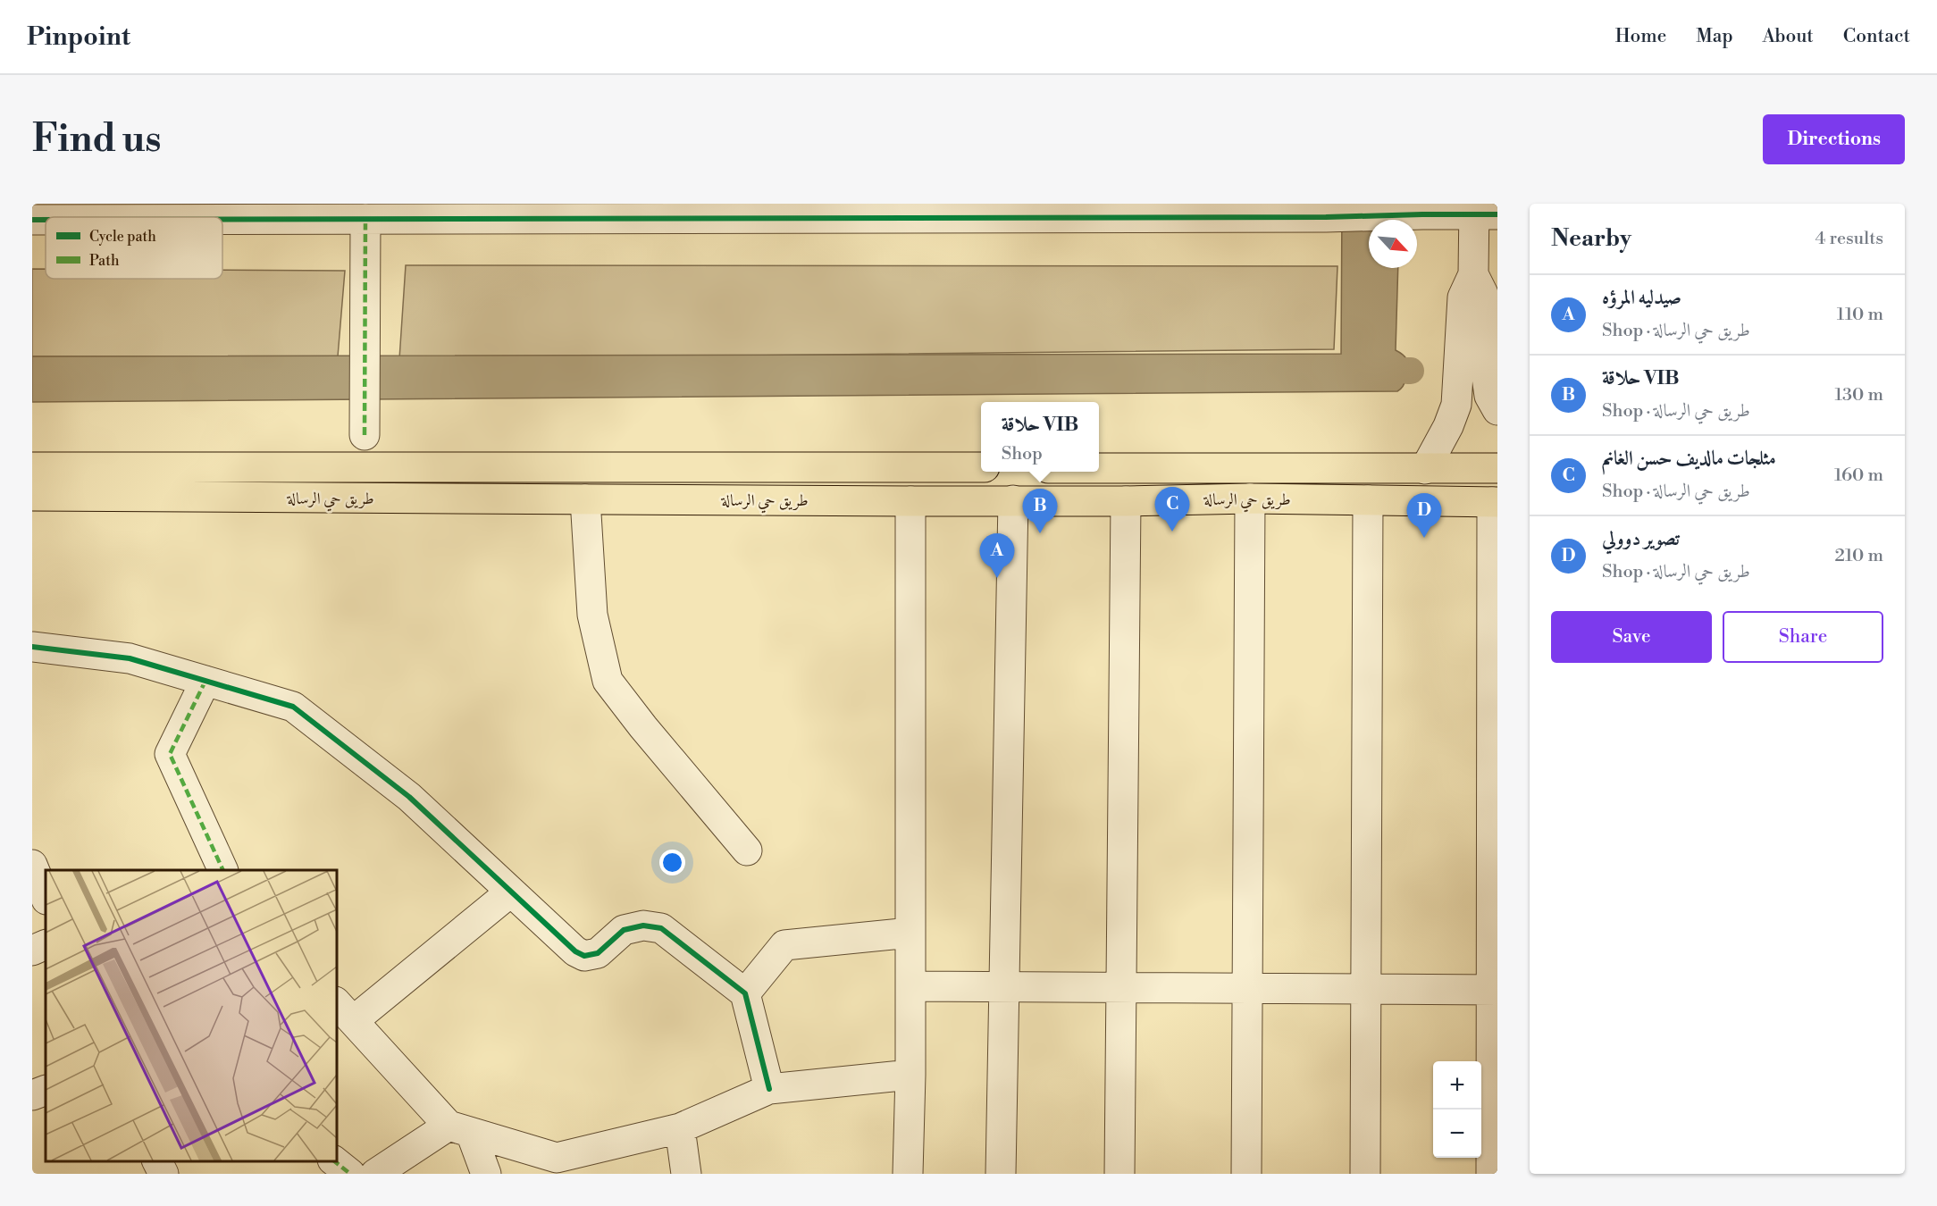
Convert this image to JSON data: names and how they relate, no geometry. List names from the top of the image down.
{
  "streets": {
    "main road": ["طريق حي الرسالة"]
  },
  "legend": ["Cycle path", "Path"],
  "north": "bottom right",
  "page": {
    "header": "Pinpoint",
    "nav": [
      "Home",
      "Map",
      "About",
      "Contact"
    ],
    "buttons": [
      "Directions",
      ["Save", "Share"]
    ],
    "title": "Find us",
    "heading": ["Nearby", "4 results"],
    "list": [
      {
        "mark": "A",
        "name": "صيدليه المرؤه",
        "note": "Shop · طريق حي الرسالة",
        "value": "110 m"
      },
      {
        "mark": "B",
        "name": "حلاقة VIB",
        "note": "Shop · طريق حي الرسالة",
        "value": "130 m"
      },
      {
        "mark": "C",
        "name": "مثلجات مالديف حسن الغانم",
        "note": "Shop · طريق حي الرسالة",
        "value": "160 m"
      },
      {
        "mark": "D",
        "name": "تصوير دوولي",
        "note": "Shop · طريق حي الرسالة",
        "value": "210 m"
      }
    ],
    "popup": ["حلاقة VIB", "Shop"],
    "pins": [
      "C",
      "B",
      "D",
      "A"
    ],
    "map_buttons": ["+", "−"]
  }
}
